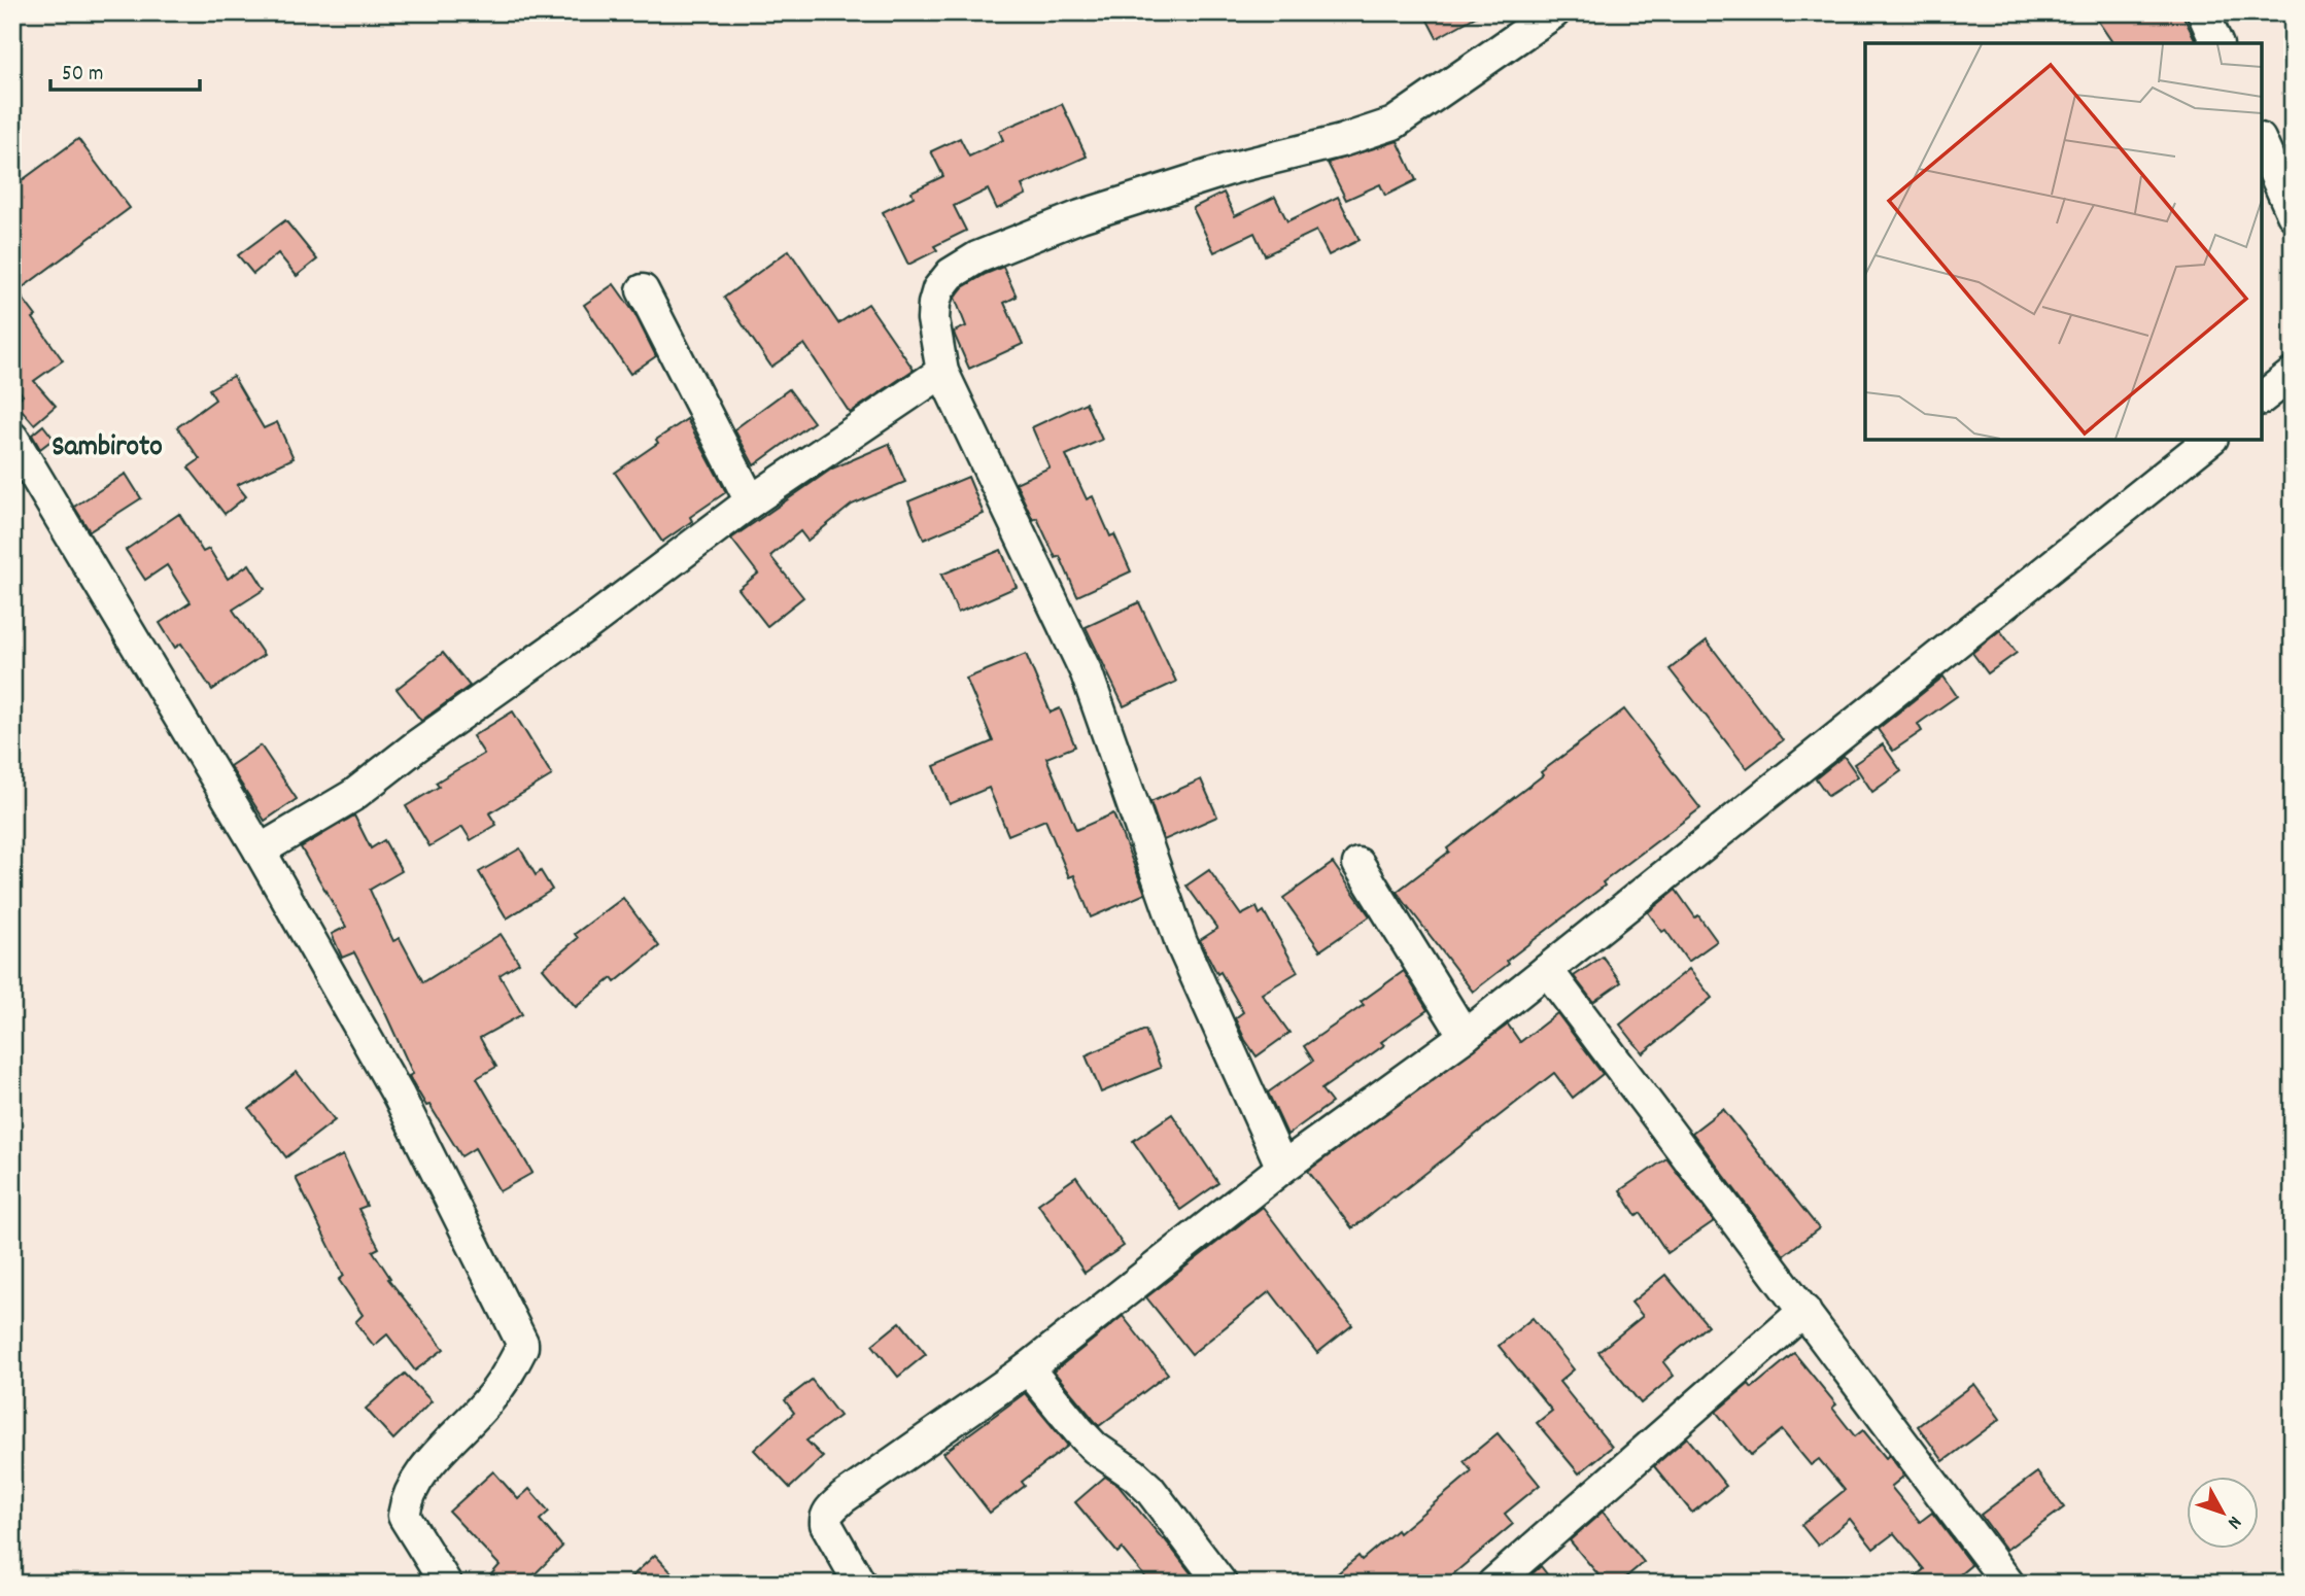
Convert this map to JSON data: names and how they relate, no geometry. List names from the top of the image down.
{
  "districts": ["Sambiroto"],
  "scale_bar": "50 m",
  "north": "bottom right"
}
